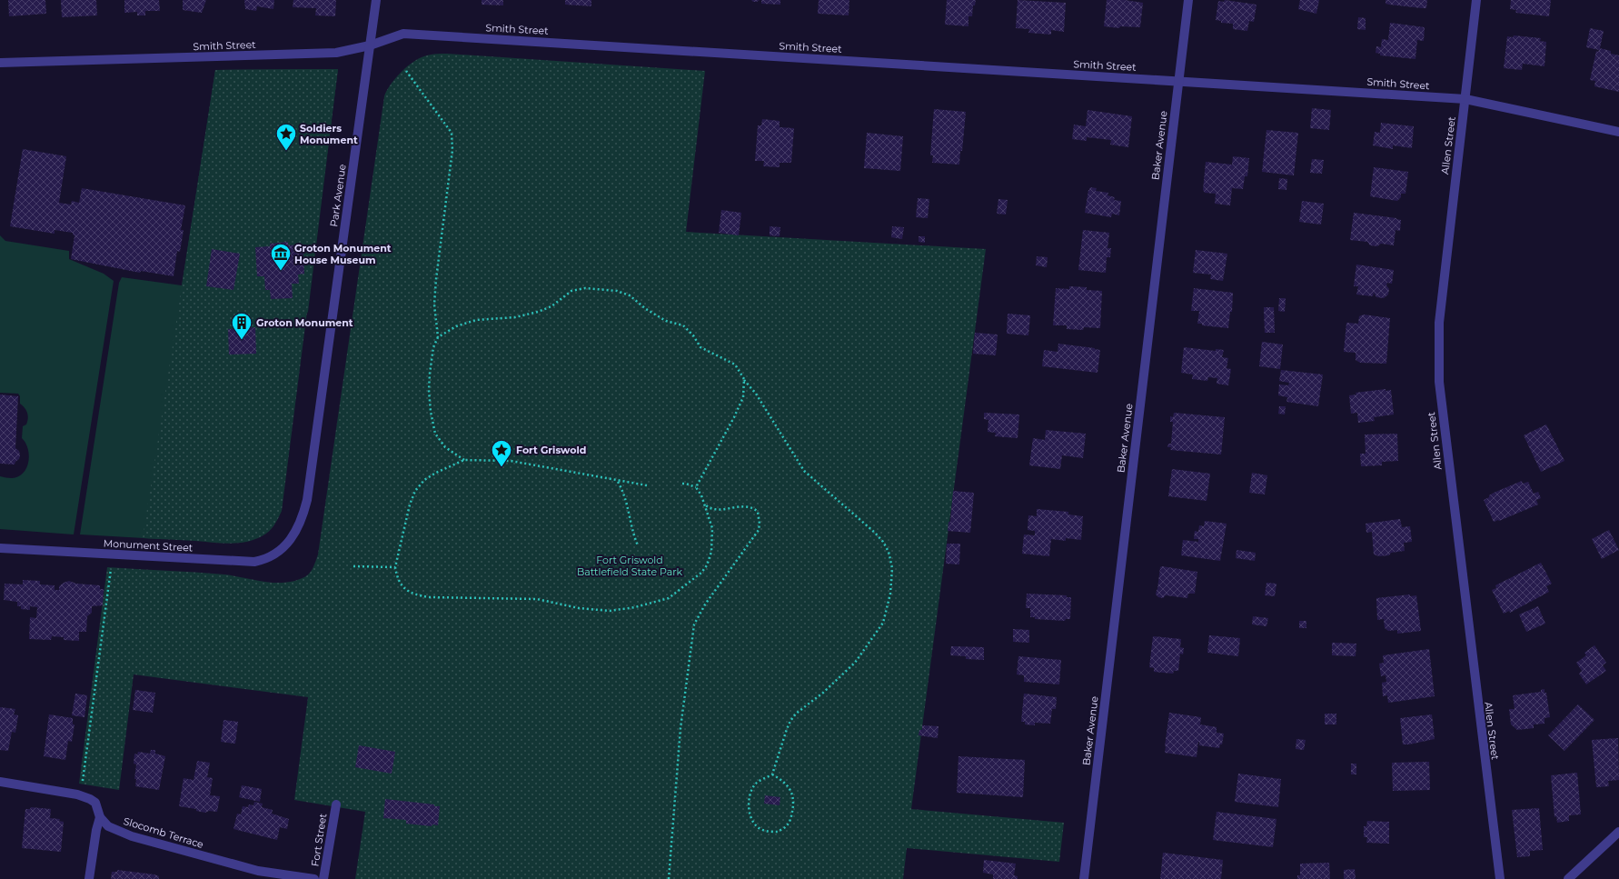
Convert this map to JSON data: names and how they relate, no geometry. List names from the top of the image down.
{
  "streets": {
    "street": [
      "Smith Street",
      "Baker Avenue",
      "Allen Street",
      "Park Avenue",
      "Monument Street",
      "Slocomb Terrace",
      "Fort Street"
    ]
  },
  "crossings": [
    ["Smith Street", "Baker Avenue"],
    ["Smith Street", "Allen Street"],
    ["Smith Street", "Park Avenue"],
    ["Park Avenue", "Monument Street"]
  ],
  "parks": ["Fort Griswold Battlefield State Park"],
  "places": {
    "place": ["Soldiers Monument", "Fort Griswold"],
    "museum": ["Groton Monument House Museum"],
    "building": ["Groton Monument"]
  }
}
